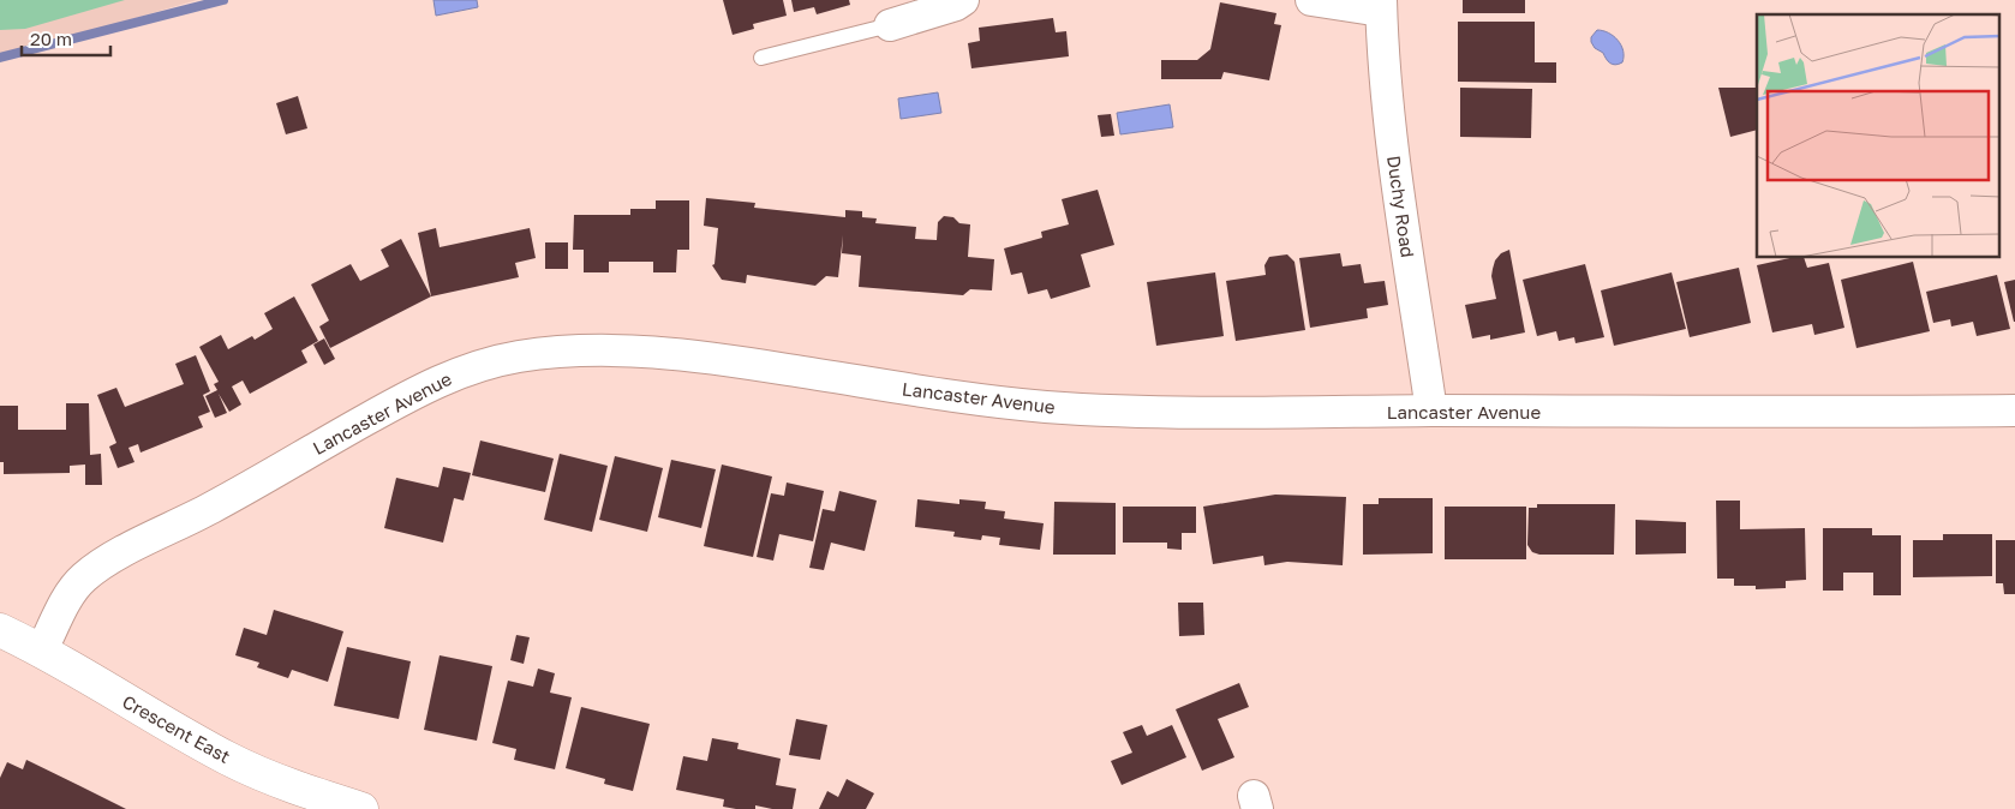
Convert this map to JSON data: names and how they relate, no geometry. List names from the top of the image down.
{
  "streets": {
    "street": ["Duchy Road", "Lancaster Avenue", "Crescent East"]
  },
  "crossings": [
    ["Duchy Road", "Lancaster Avenue"],
    ["Lancaster Avenue", "Crescent East"]
  ],
  "scale_bar": "20 m"
}
